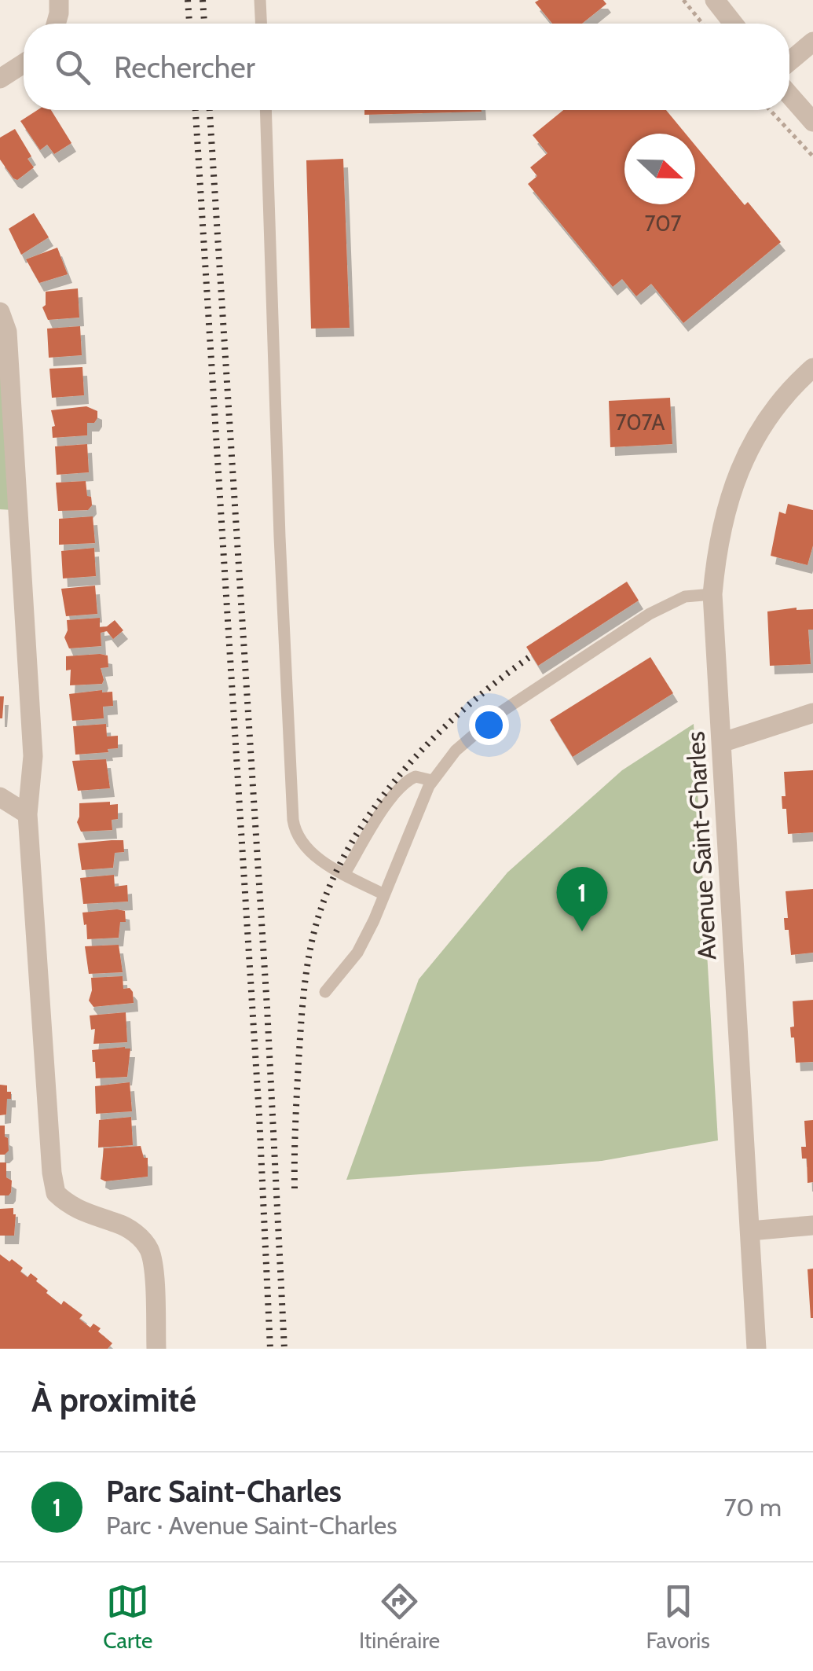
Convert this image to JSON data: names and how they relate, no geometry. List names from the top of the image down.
{
  "streets": {
    "street": ["Avenue Saint-Charles"]
  },
  "house_numbers": ["707", "707A"],
  "north": "right",
  "page": {
    "search": "Rechercher",
    "pins": "1",
    "heading": "À proximité",
    "list": [
      {
        "mark": "1",
        "name": "Parc Saint-Charles",
        "note": "Parc · Avenue Saint-Charles",
        "value": "70 m"
      }
    ],
    "nav": ["Carte", "Itinéraire", "Favoris"]
  }
}
